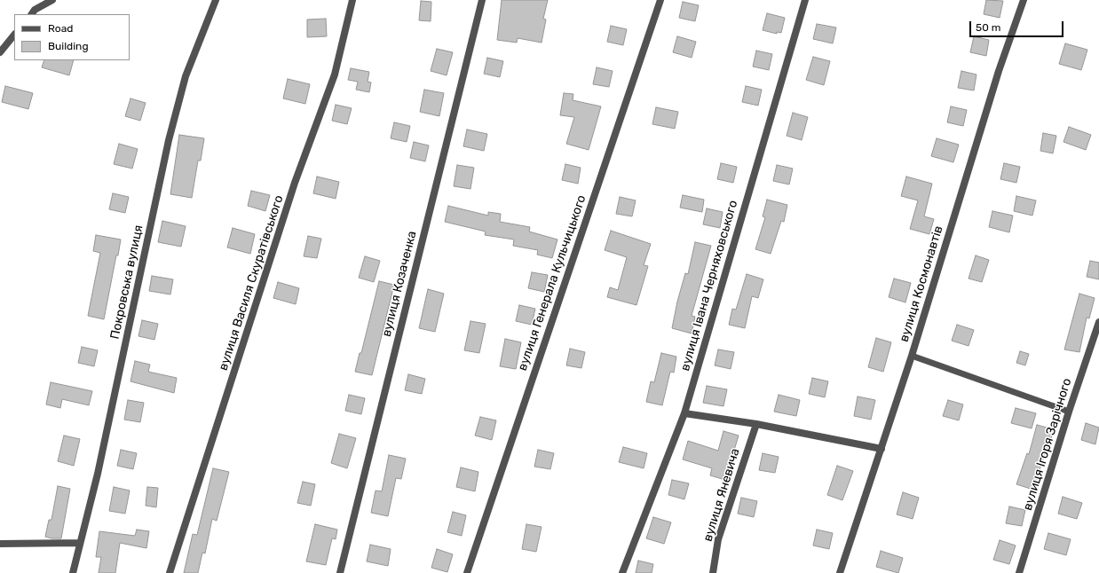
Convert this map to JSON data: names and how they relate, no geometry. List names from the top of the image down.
{
  "streets": {
    "street": [
      "Покровська вулиця",
      "вулиця Василя Скуратівського",
      "вулиця Генерала Кульчицького",
      "вулиця Козаченка",
      "вулиця Космонавтів",
      "вулиця Івана Черняховського",
      "вулиця Ігоря Зарічного",
      "вулиця Яневича"
    ]
  },
  "legend": ["Road", "Building"],
  "scale_bar": "50 m"
}
